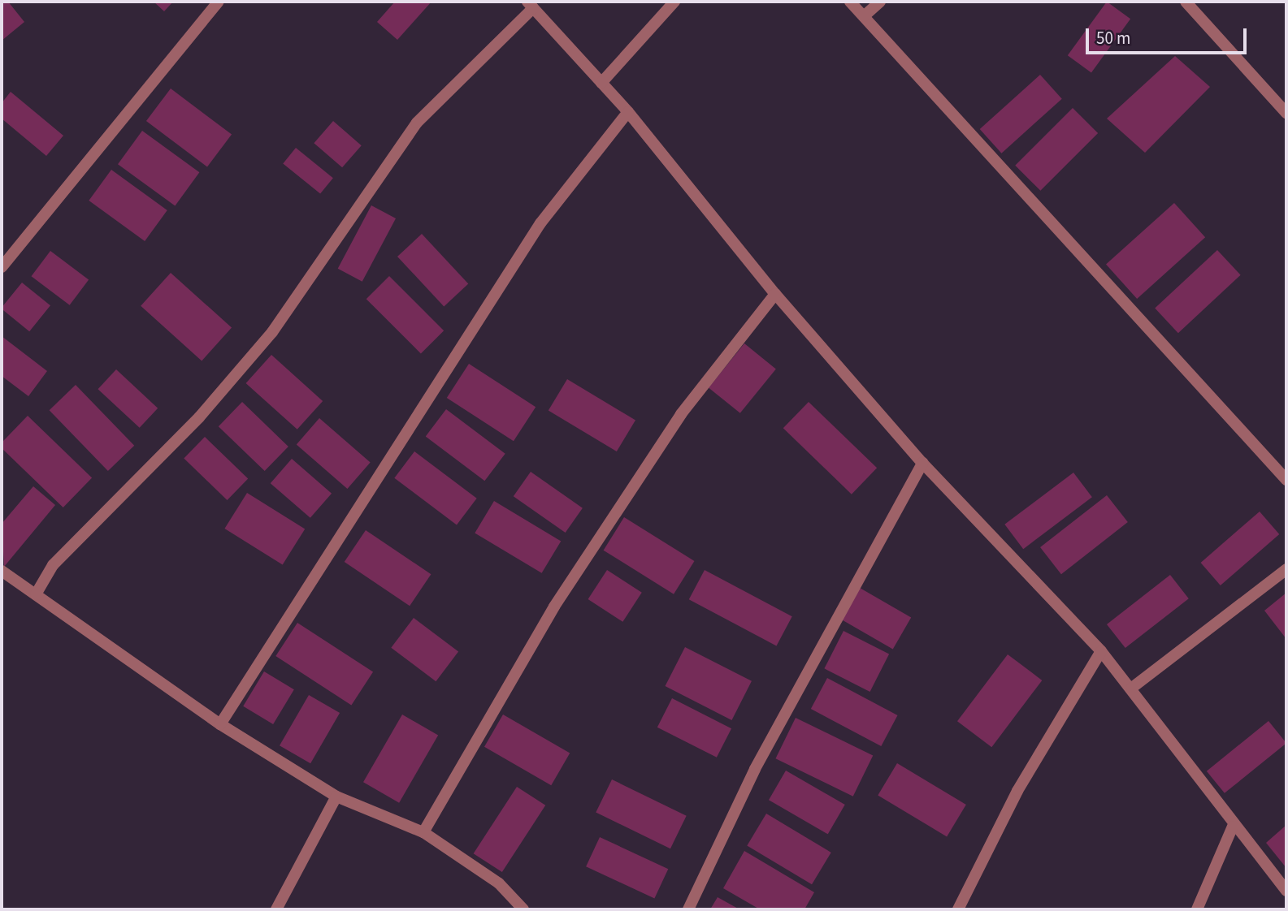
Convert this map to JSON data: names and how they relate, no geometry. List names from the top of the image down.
{
  "scale_bar": "50 m"
}
